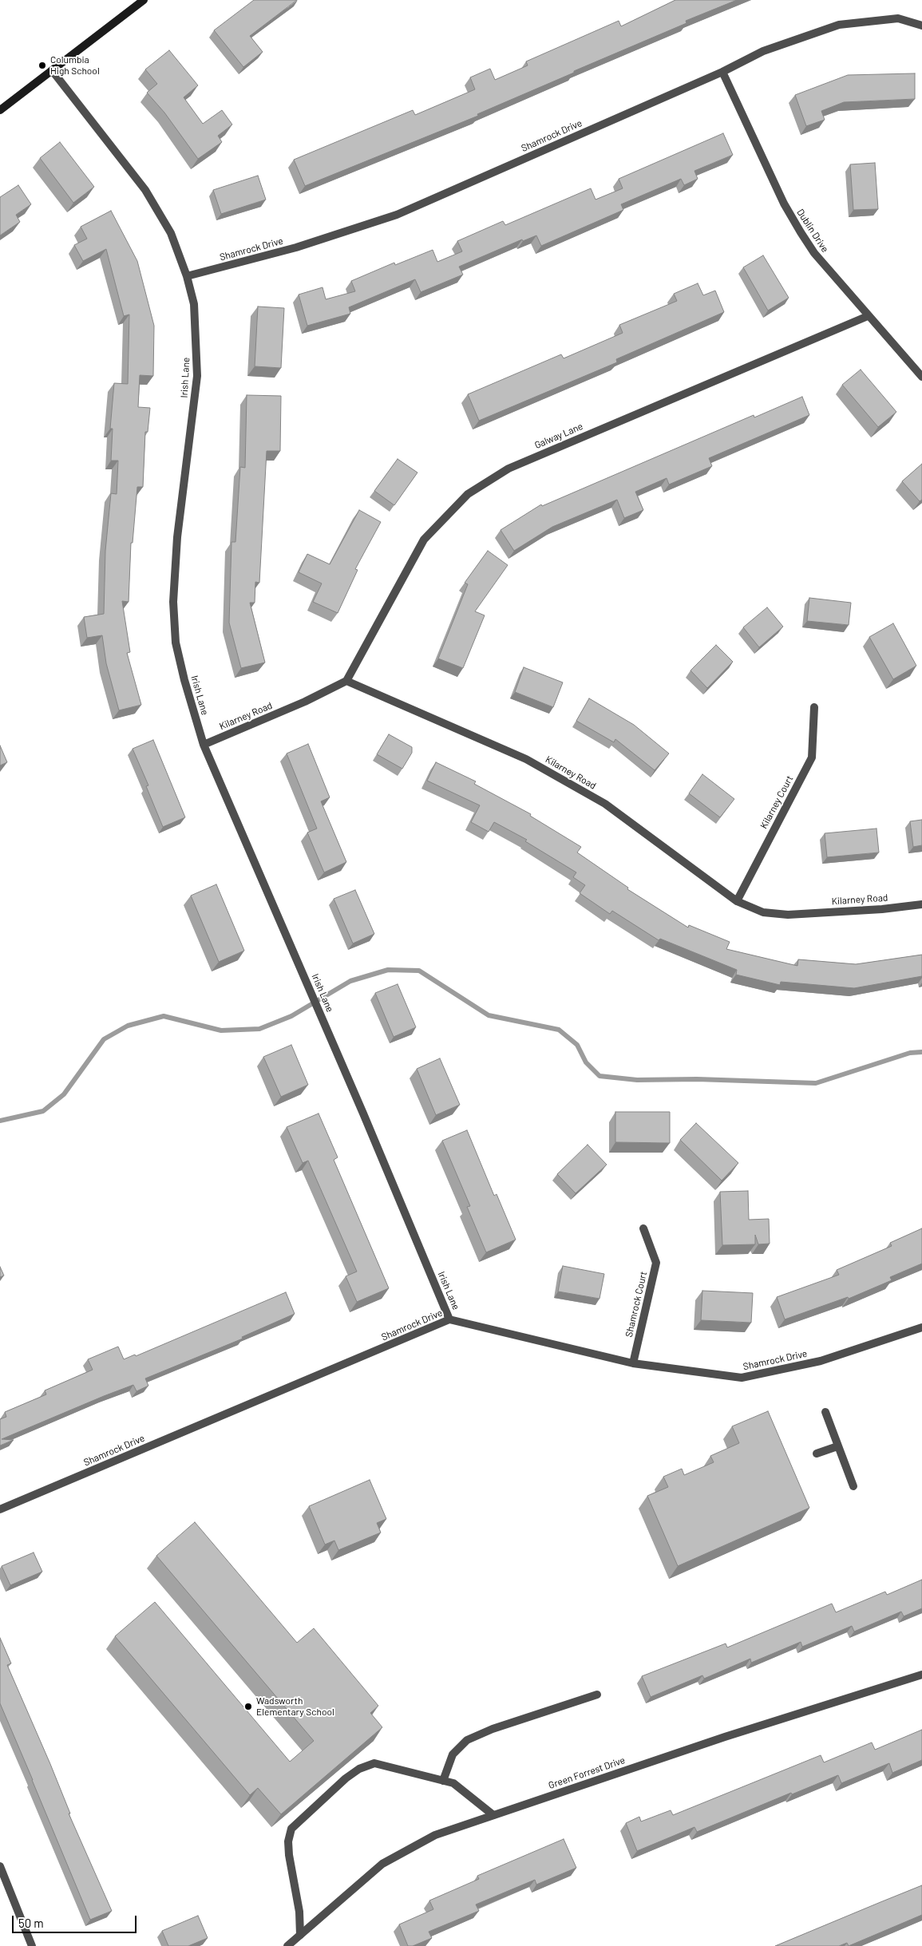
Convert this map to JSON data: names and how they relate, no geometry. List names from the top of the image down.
{
  "streets": {
    "street": [
      "Shamrock Drive",
      "Dublin Drive",
      "Irish Lane",
      "Galway Lane",
      "Kilarney Road",
      "Kilarney Court",
      "Shamrock Court",
      "Green Forrest Drive"
    ]
  },
  "crossings": [
    ["Shamrock Drive", "Dublin Drive"],
    ["Shamrock Drive", "Irish Lane"],
    ["Shamrock Drive", "Shamrock Court"],
    ["Dublin Drive", "Galway Lane"],
    ["Irish Lane", "Kilarney Road"],
    ["Galway Lane", "Kilarney Road"],
    ["Kilarney Road", "Kilarney Court"]
  ],
  "places": ["Columbia High School", "Wadsworth Elementary School"],
  "scale_bar": "50 m"
}
